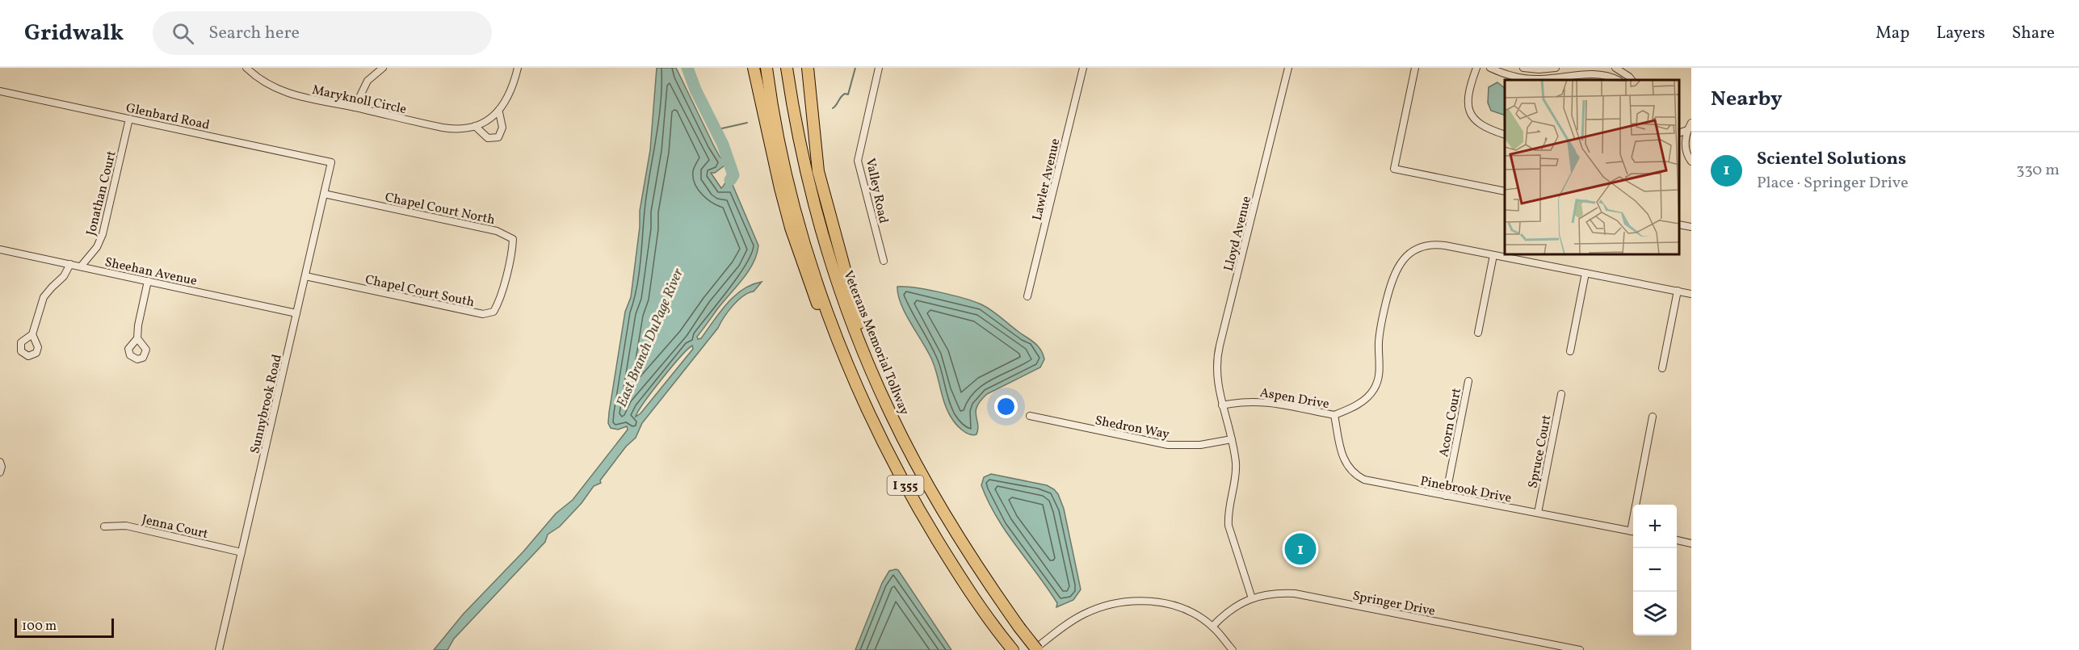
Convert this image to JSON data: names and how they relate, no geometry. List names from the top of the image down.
{
  "streets": {
    "highway": ["Veterans Memorial Tollway", "I 355"],
    "street": [
      "Maryknoll Circle",
      "Glenbard Road",
      "Lawler Avenue",
      "Valley Road",
      "Jonathan Court",
      "Chapel Court North",
      "Lloyd Avenue",
      "Sheehan Avenue",
      "Chapel Court South",
      "Aspen Drive",
      "Sunnybrook Road",
      "Acorn Court",
      "Shedron Way",
      "Spruce Court",
      "Pinebrook Drive",
      "Jenna Court",
      "Springer Drive"
    ]
  },
  "crossings": [
    ["Glenbard Road", "Jonathan Court"],
    ["Glenbard Road", "Sunnybrook Road"],
    ["Jonathan Court", "Sheehan Avenue"],
    ["Chapel Court North", "Chapel Court South"],
    ["Chapel Court North", "Sunnybrook Road"],
    ["Lloyd Avenue", "Aspen Drive"],
    ["Lloyd Avenue", "Shedron Way"],
    ["Lloyd Avenue", "Springer Drive"],
    ["Sheehan Avenue", "Sunnybrook Road"],
    ["Chapel Court South", "Sunnybrook Road"],
    ["Aspen Drive", "Pinebrook Drive"],
    ["Sunnybrook Road", "Jenna Court"],
    ["Acorn Court", "Pinebrook Drive"],
    ["Spruce Court", "Pinebrook Drive"]
  ],
  "water": ["East Branch DuPage River"],
  "scale_bar": "100 m",
  "page": {
    "header": "Gridwalk",
    "search": "Search here",
    "nav": ["Map", "Layers", "Share"],
    "heading": "Nearby",
    "list": [
      {
        "mark": "1",
        "name": "Scientel Solutions",
        "note": "Place · Springer Drive",
        "value": "330 m"
      }
    ],
    "map_buttons": ["+", "−"],
    "pins": "1",
    "scale": "100 m"
  }
}
